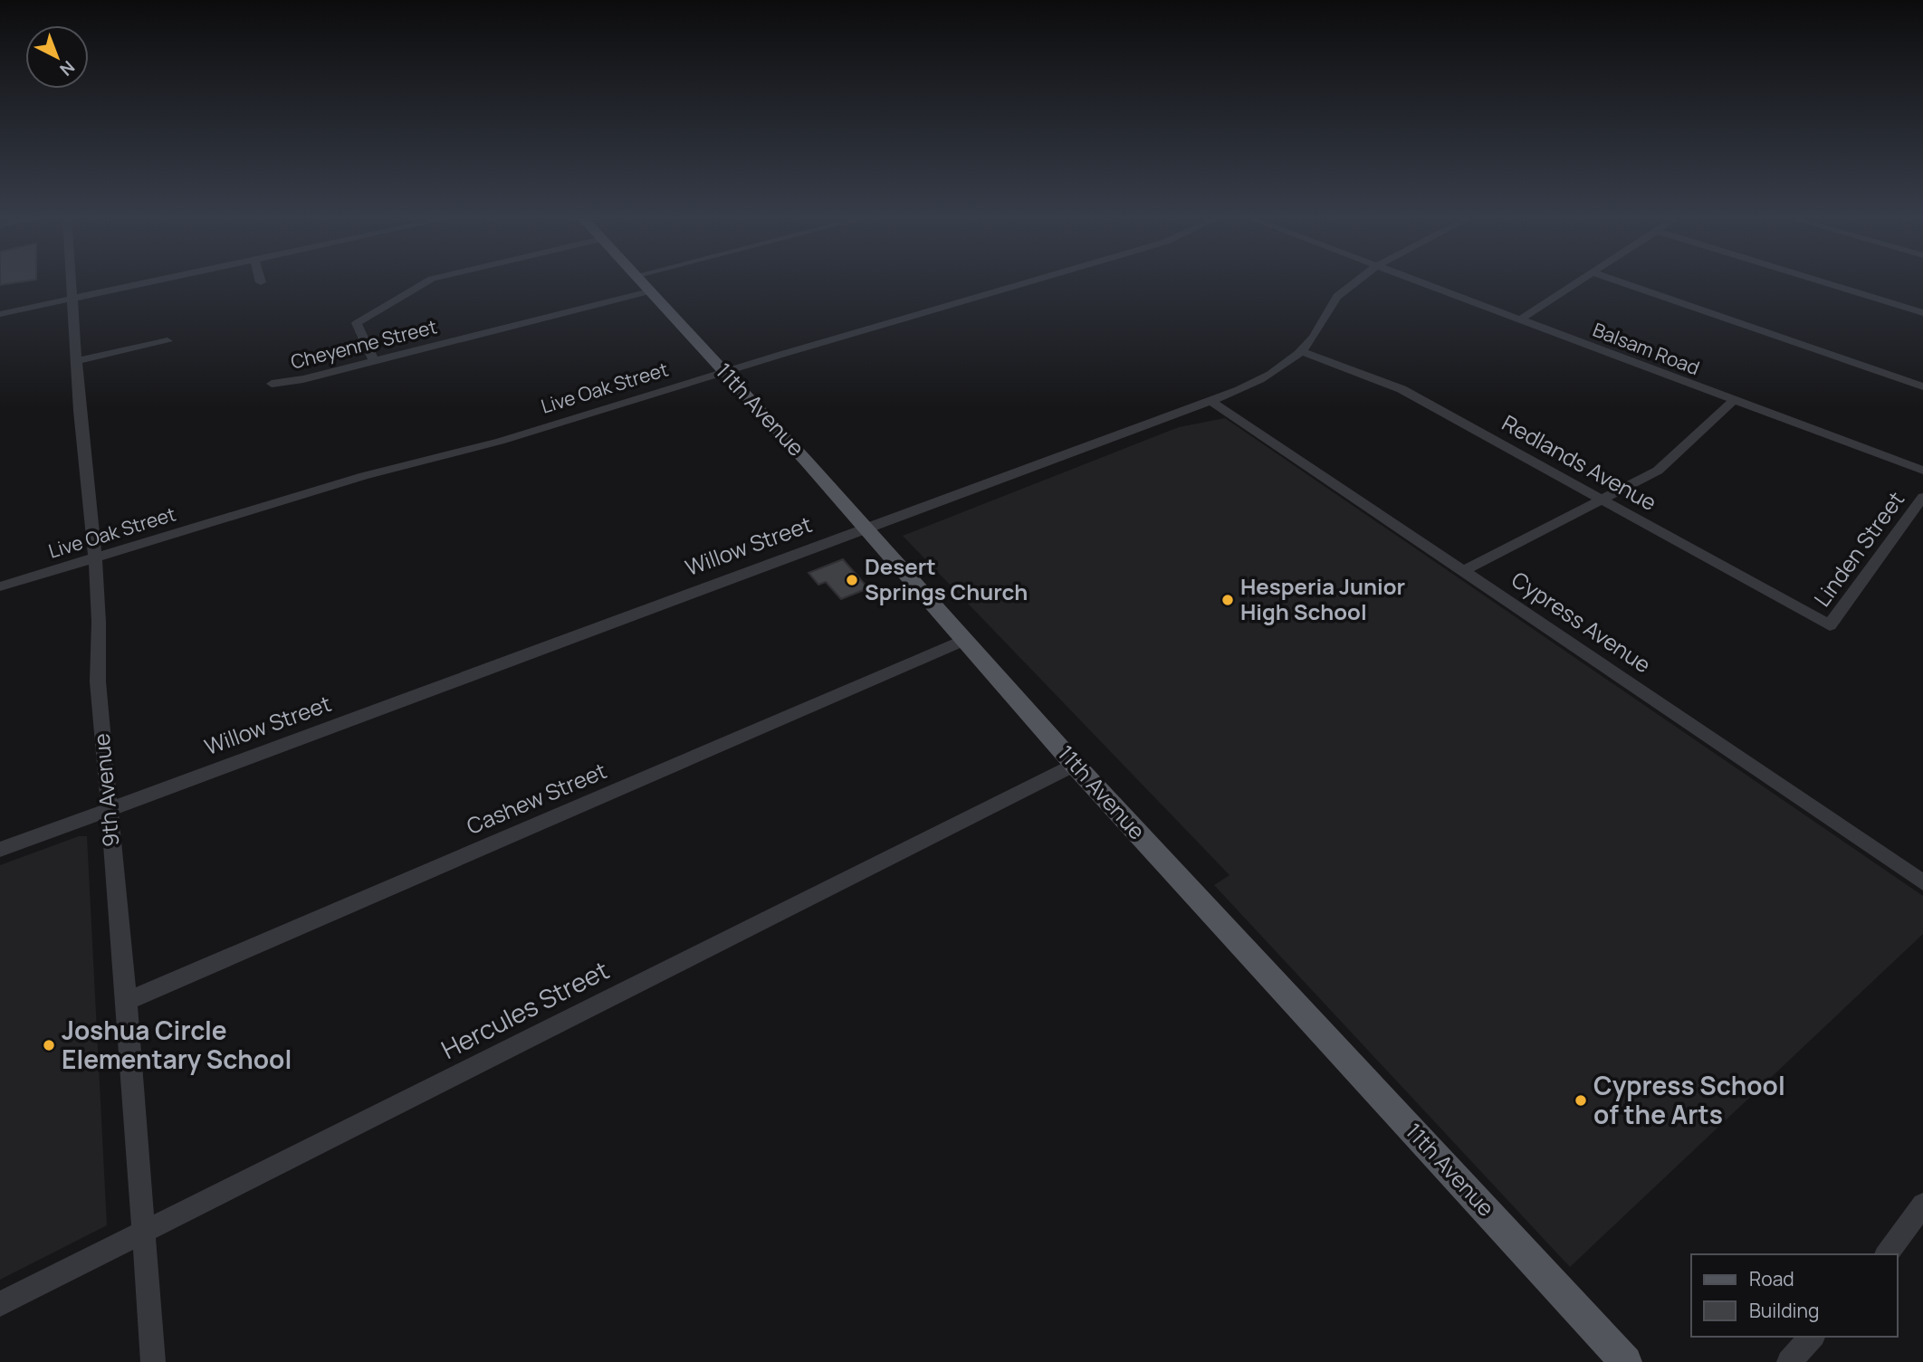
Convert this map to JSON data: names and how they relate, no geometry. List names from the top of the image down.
{
  "streets": {
    "main road": ["11th Avenue"],
    "street": [
      "Cheyenne Street",
      "Balsam Road",
      "Live Oak Street",
      "Redlands Avenue",
      "Willow Street",
      "Linden Street",
      "Cypress Avenue",
      "9th Avenue",
      "Cashew Street",
      "Hercules Street"
    ]
  },
  "crossings": [
    ["Cheyenne Street", "11th Avenue"],
    ["Live Oak Street", "11th Avenue"],
    ["Live Oak Street", "9th Avenue"],
    ["11th Avenue", "Willow Street"],
    ["11th Avenue", "Cashew Street"],
    ["11th Avenue", "Hercules Street"],
    ["Redlands Avenue", "Willow Street"],
    ["Redlands Avenue", "Linden Street"],
    ["Willow Street", "Cypress Avenue"],
    ["Willow Street", "9th Avenue"],
    ["9th Avenue", "Cashew Street"],
    ["9th Avenue", "Hercules Street"]
  ],
  "places": [
    "Desert Springs Church",
    "Hesperia Junior High School",
    "Joshua Circle Elementary School",
    "Cypress School of the Arts"
  ],
  "legend": ["Road", "Building"],
  "north": "bottom right"
}
